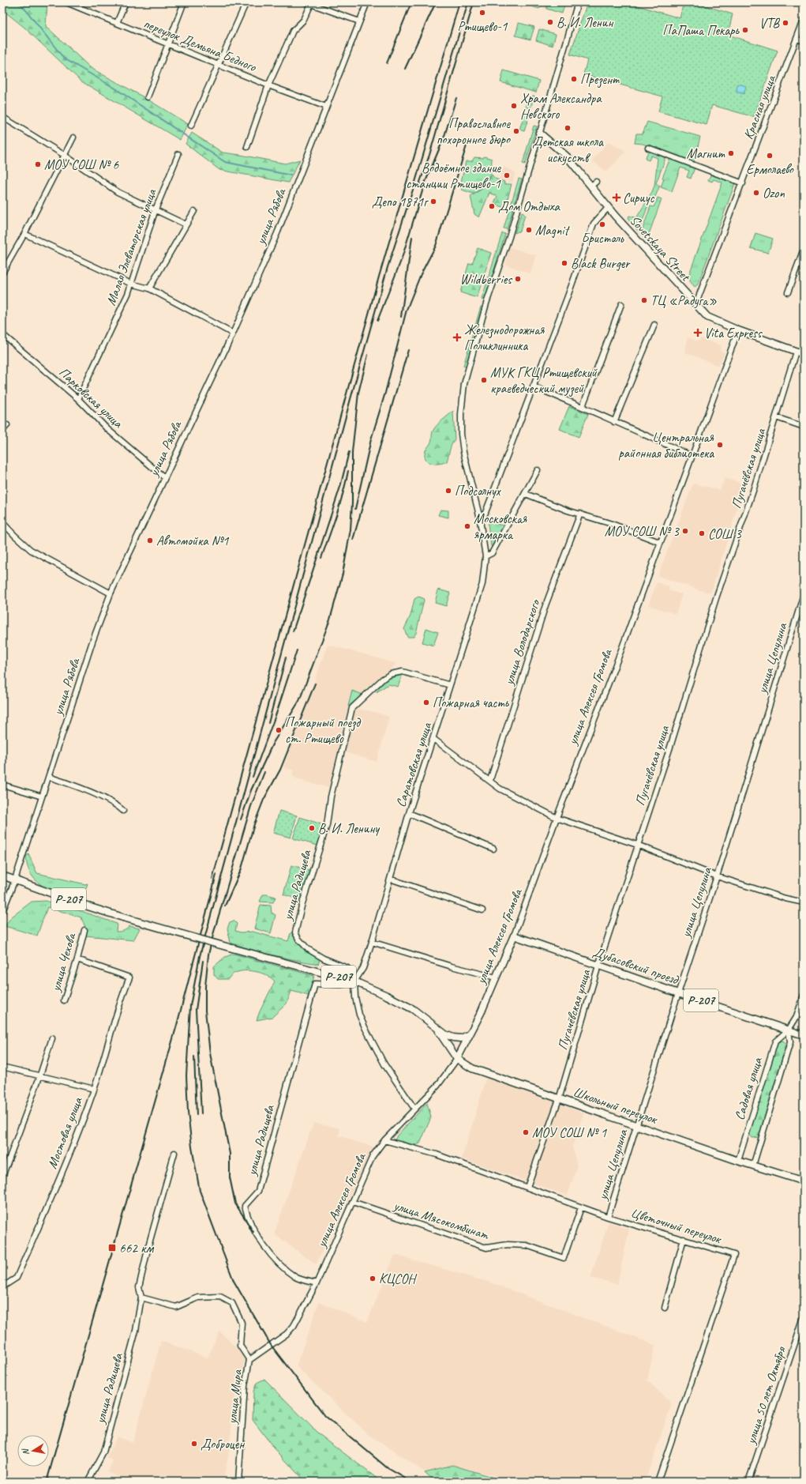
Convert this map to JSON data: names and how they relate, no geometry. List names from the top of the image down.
{
  "streets": {
    "main road": [
      "Sovetskaya Street",
      "улица Алексея Громова",
      "Р-207",
      "Дубасовский проезд",
      "Школьный переулок"
    ],
    "street": [
      "переулок Демьяна Бедного",
      "Красная улица",
      "улица Рябова",
      "Малая Элеваторская улица",
      "Парковская улица",
      "Пугачёвская улица",
      "улица Володарского",
      "улица Цепулина",
      "Саратовская улица",
      "улица Радищева",
      "улица Чехова",
      "Садовая улица",
      "Мостовая улица",
      "улица Мясокомбинат",
      "Цветочный переулок",
      "улица 50 лет Октября",
      "улица Мира"
    ]
  },
  "crossings": [
    ["переулок Демьяна Бедного", "улица Рябова"],
    ["Красная улица", "Sovetskaya Street"],
    ["улица Рябова", "Парковская улица"],
    ["улица Рябова", "Р-207"],
    ["Малая Элеваторская улица", "Парковская улица"],
    ["Sovetskaya Street", "Пугачёвская улица"],
    ["Sovetskaya Street", "улица Алексея Громова"],
    ["Sovetskaya Street", "Саратовская улица"],
    ["Пугачёвская улица", "Дубасовский проезд"],
    ["Пугачёвская улица", "Школьный переулок"],
    ["Пугачёвская улица", "Цветочный переулок"],
    ["улица Цепулина", "Дубасовский проезд"],
    ["улица Цепулина", "Школьный переулок"],
    ["улица Цепулина", "Цветочный переулок"],
    ["улица Алексея Громова", "улица Радищева"],
    ["улица Алексея Громова", "Р-207"],
    ["улица Алексея Громова", "Дубасовский проезд"],
    ["улица Алексея Громова", "Школьный переулок"],
    ["улица Алексея Громова", "улица Мясокомбинат"],
    ["улица Алексея Громова", "Цветочный переулок"],
    ["улица Алексея Громова", "улица Мира"],
    ["Саратовская улица", "улица Радищева"],
    ["Саратовская улица", "Р-207"],
    ["улица Радищева", "Р-207"],
    ["Р-207", "Школьный переулок"],
    ["улица Чехова", "Мостовая улица"],
    ["Дубасовский проезд", "Садовая улица"],
    ["Садовая улица", "Школьный переулок"],
    ["улица Мясокомбинат", "Цветочный переулок"]
  ],
  "places": {
    "other": [
      "Ртищево-1",
      "В. И. Ленин",
      "VTB",
      "ПаПаша Пекарь",
      "Презент",
      "Храм Александра Невского",
      "Детская школа искусств",
      "Православное похоронное бюро",
      "Магнит",
      "Ермолаево",
      "МОУ СОШ № 6",
      "Водоёмное здание станции Ртищево-1",
      "Ozon",
      "Депо 1871г",
      "Дом Отдыха",
      "Бристоль",
      "Magnit",
      "Black Burger",
      "Wildberries",
      "ТЦ «Радуга»",
      "МУК ГКЦ Ртищевский краеведческий музей",
      "Центральная районная библиотека",
      "Подсолнух",
      "Московская ярмарка",
      "МОУ СОШ № 3",
      "СОШ 3",
      "Автомойка №1",
      "Пожарная часть",
      "Пожарный поезд ст. Ртищево",
      "В. И. Ленину",
      "МОУ СОШ № 1",
      "КЦСОН",
      "Доброцен"
    ],
    "health": ["Сириус", "Vita Express", "Железнодорожная Поликлинника"],
    "transit": ["662 км"]
  },
  "north": "left"
}
